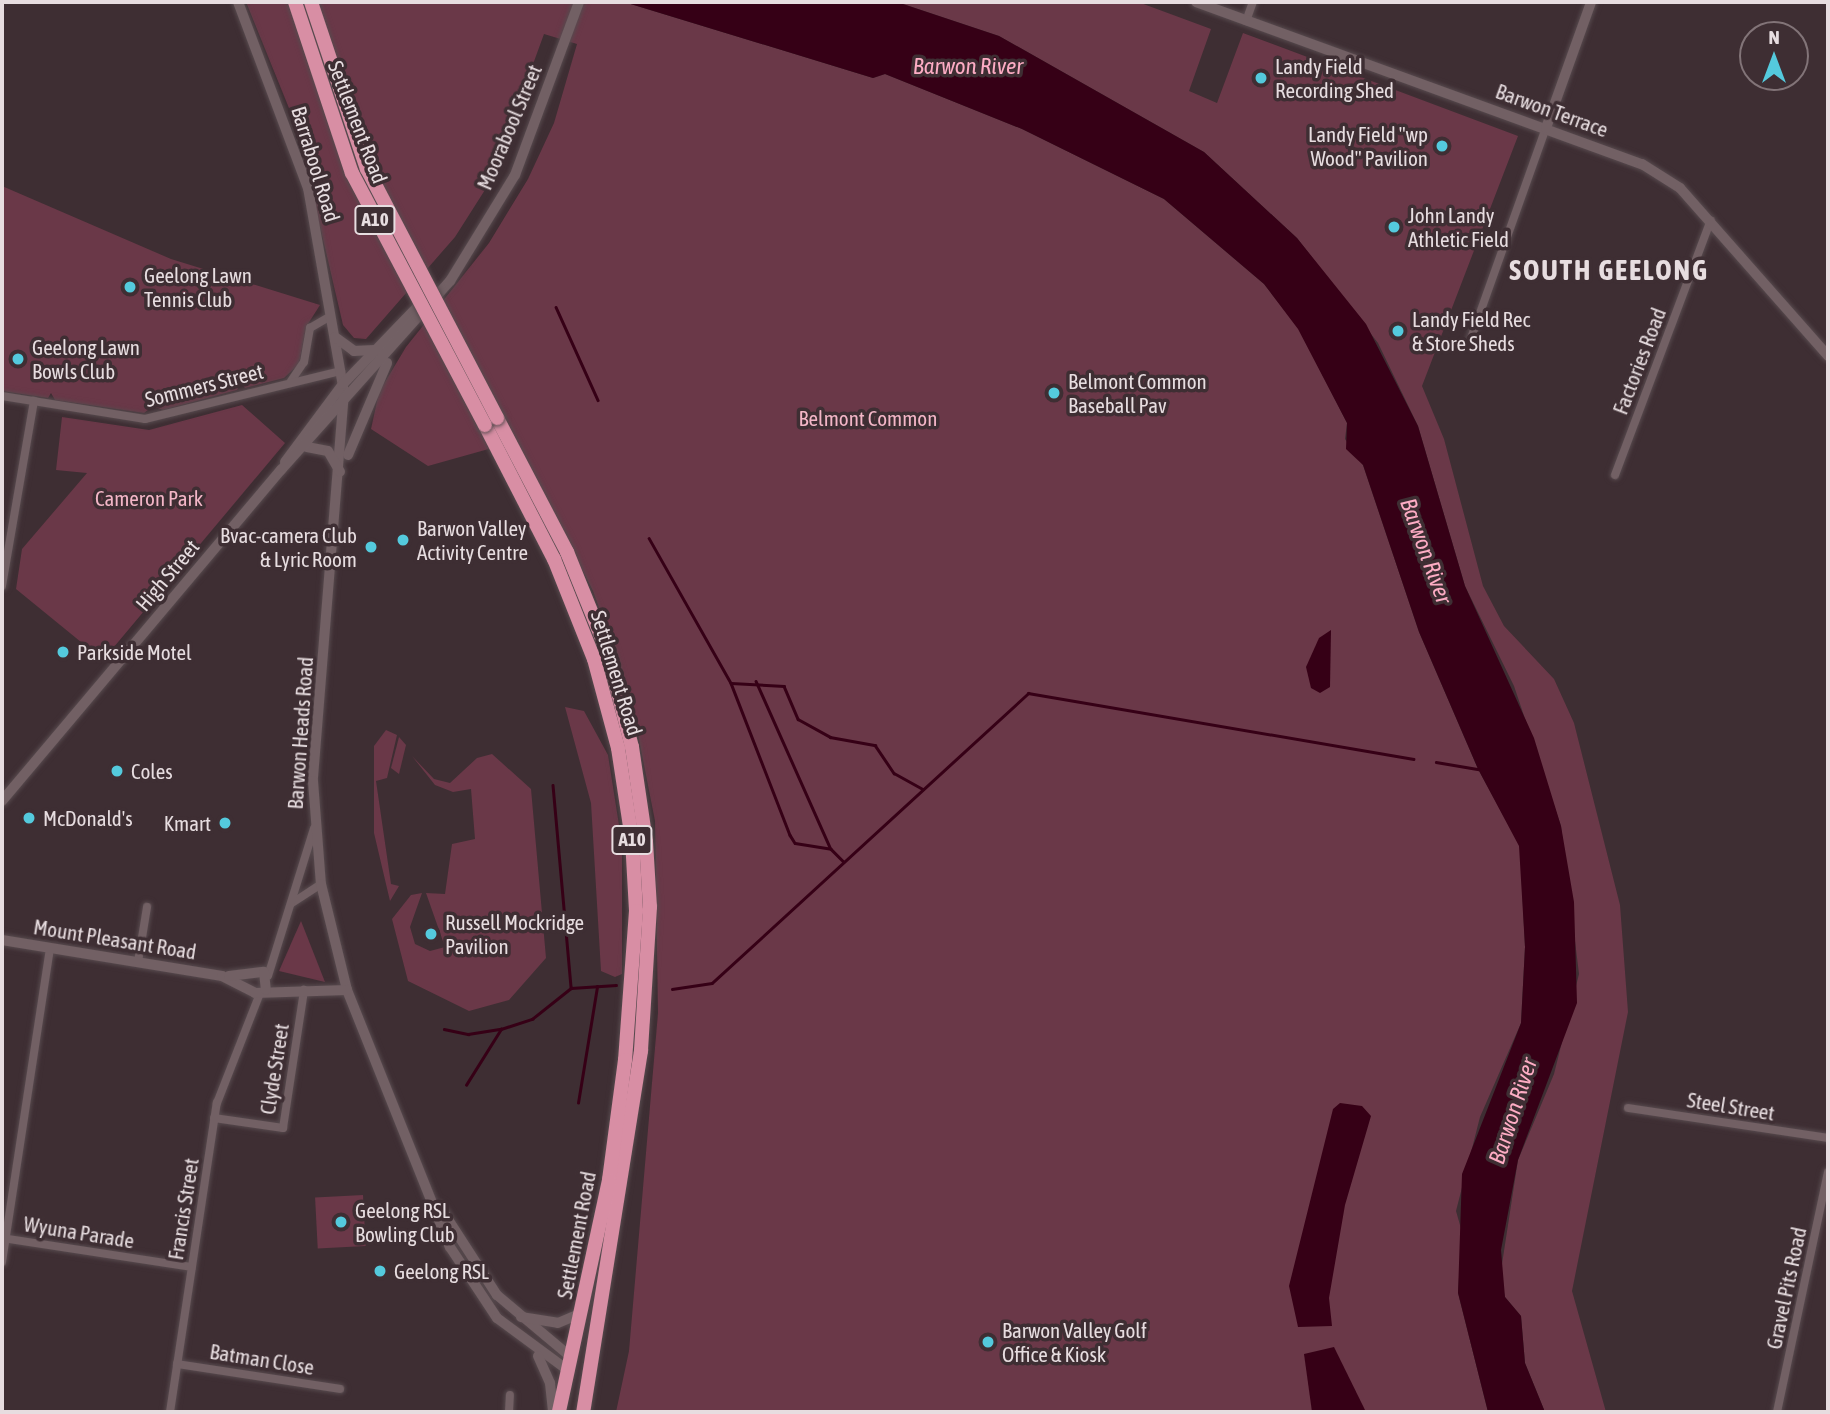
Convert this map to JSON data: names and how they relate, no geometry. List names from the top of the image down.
{
  "streets": {
    "highway": ["Settlement Road", "A10"],
    "street": [
      "Barwon Terrace",
      "Moorabool Street",
      "Barrabool Road",
      "Factories Road",
      "Sommers Street",
      "High Street",
      "Barwon Heads Road",
      "Mount Pleasant Road",
      "Clyde Street",
      "Steel Street",
      "Francis Street",
      "Wyuna Parade",
      "Gravel Pits Road",
      "Batman Close"
    ]
  },
  "crossings": [
    ["Barwon Terrace", "Factories Road"],
    ["Settlement Road", "Barwon Heads Road"],
    ["Moorabool Street", "Barrabool Road"],
    ["Moorabool Street", "High Street"],
    ["Moorabool Street", "Barwon Heads Road"],
    ["Barrabool Road", "Sommers Street"],
    ["Barrabool Road", "High Street"],
    ["Barrabool Road", "Barwon Heads Road"],
    ["High Street", "Barwon Heads Road"],
    ["Barwon Heads Road", "Mount Pleasant Road"],
    ["Mount Pleasant Road", "Clyde Street"],
    ["Mount Pleasant Road", "Francis Street"],
    ["Clyde Street", "Francis Street"],
    ["Francis Street", "Wyuna Parade"],
    ["Francis Street", "Batman Close"]
  ],
  "districts": ["SOUTH GEELONG"],
  "water": ["Barwon River"],
  "parks": ["Belmont Common", "Cameron Park"],
  "places": [
    "Landy Field Recording Shed",
    "Landy Field \"wp Wood\" Pavilion",
    "John Landy Athletic Field",
    "Geelong Lawn Tennis Club",
    "Landy Field Rec & Store Sheds",
    "Geelong Lawn Bowls Club",
    "Belmont Common Baseball Pav",
    "Barwon Valley Activity Centre",
    "Bvac-camera Club & Lyric Room",
    "Parkside Motel",
    "Coles",
    "McDonald's",
    "Kmart",
    "Russell Mockridge Pavilion",
    "Geelong RSL Bowling Club",
    "Geelong RSL",
    "Barwon Valley Golf Office & Kiosk"
  ],
  "north": "top"
}
